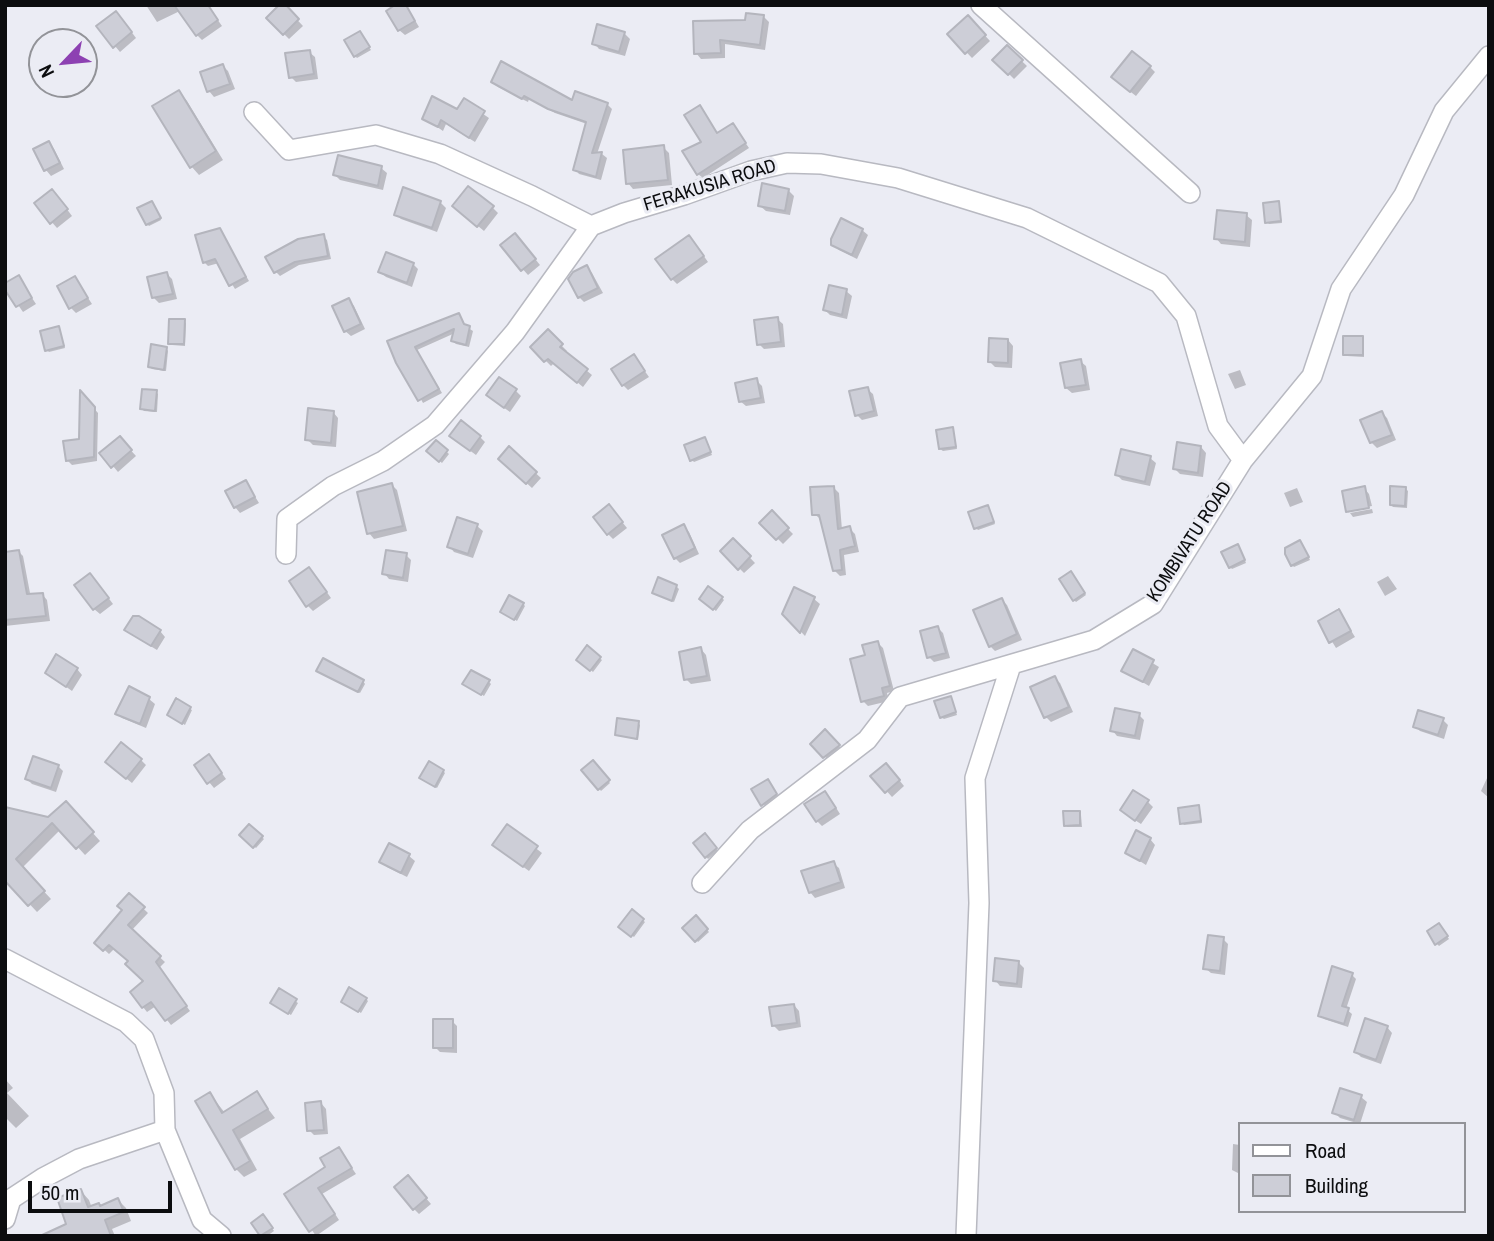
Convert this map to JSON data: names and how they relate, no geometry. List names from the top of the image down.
{
  "streets": {
    "street": ["FERAKUSIA ROAD", "KOMBIVATU ROAD"]
  },
  "crossings": [
    ["FERAKUSIA ROAD", "KOMBIVATU ROAD"]
  ],
  "legend": ["Road", "Building"],
  "scale_bar": "50 m",
  "north": "bottom left"
}
